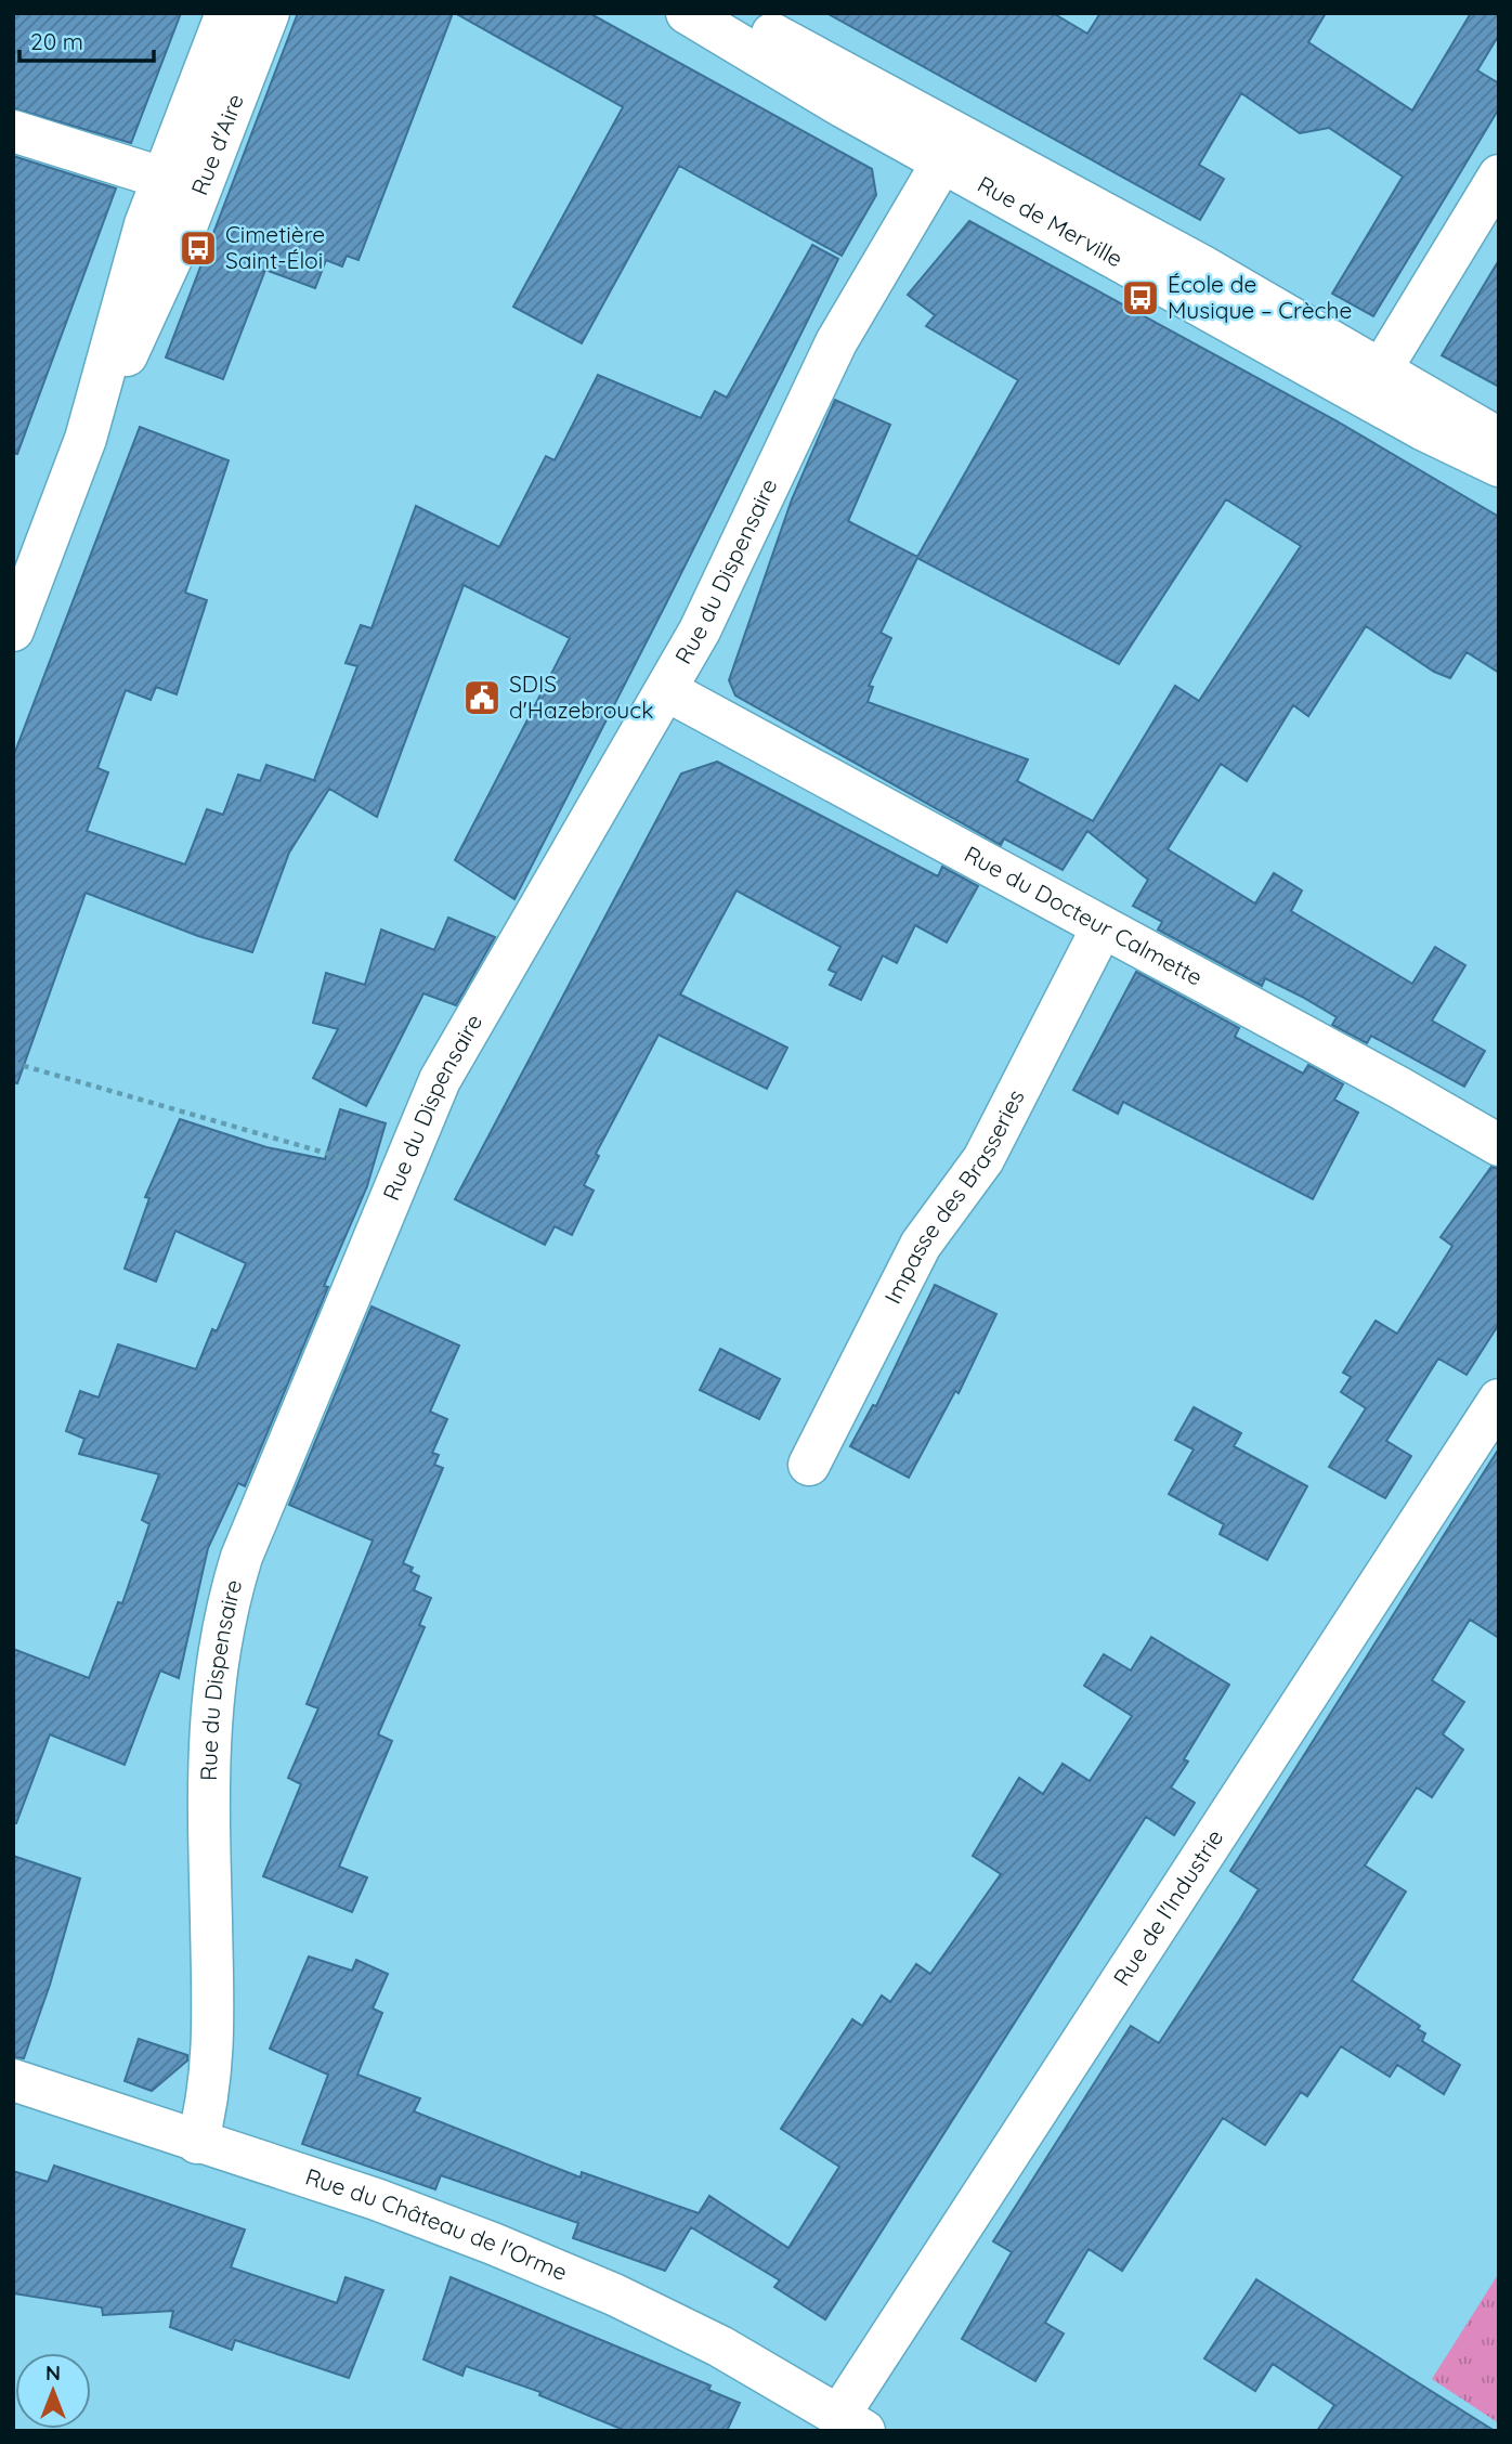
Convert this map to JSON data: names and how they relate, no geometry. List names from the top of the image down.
{
  "streets": {
    "street": [
      "Rue d'Aire",
      "Rue de Merville",
      "Rue du Dispensaire",
      "Rue du Docteur Calmette",
      "Impasse des Brasseries",
      "Rue de l'Industrie",
      "Rue du Château de l'Orme"
    ]
  },
  "crossings": [
    ["Rue de Merville", "Rue du Dispensaire"],
    ["Rue du Dispensaire", "Rue du Docteur Calmette"],
    ["Rue du Dispensaire", "Rue du Château de l'Orme"],
    ["Rue du Docteur Calmette", "Impasse des Brasseries"],
    ["Rue de l'Industrie", "Rue du Château de l'Orme"]
  ],
  "places": {
    "bus stop": ["Cimetière Saint-Éloi", "École de Musique – Crèche"],
    "public building": ["SDIS d'Hazebrouck"]
  },
  "scale_bar": "20 m",
  "north": "top"
}
